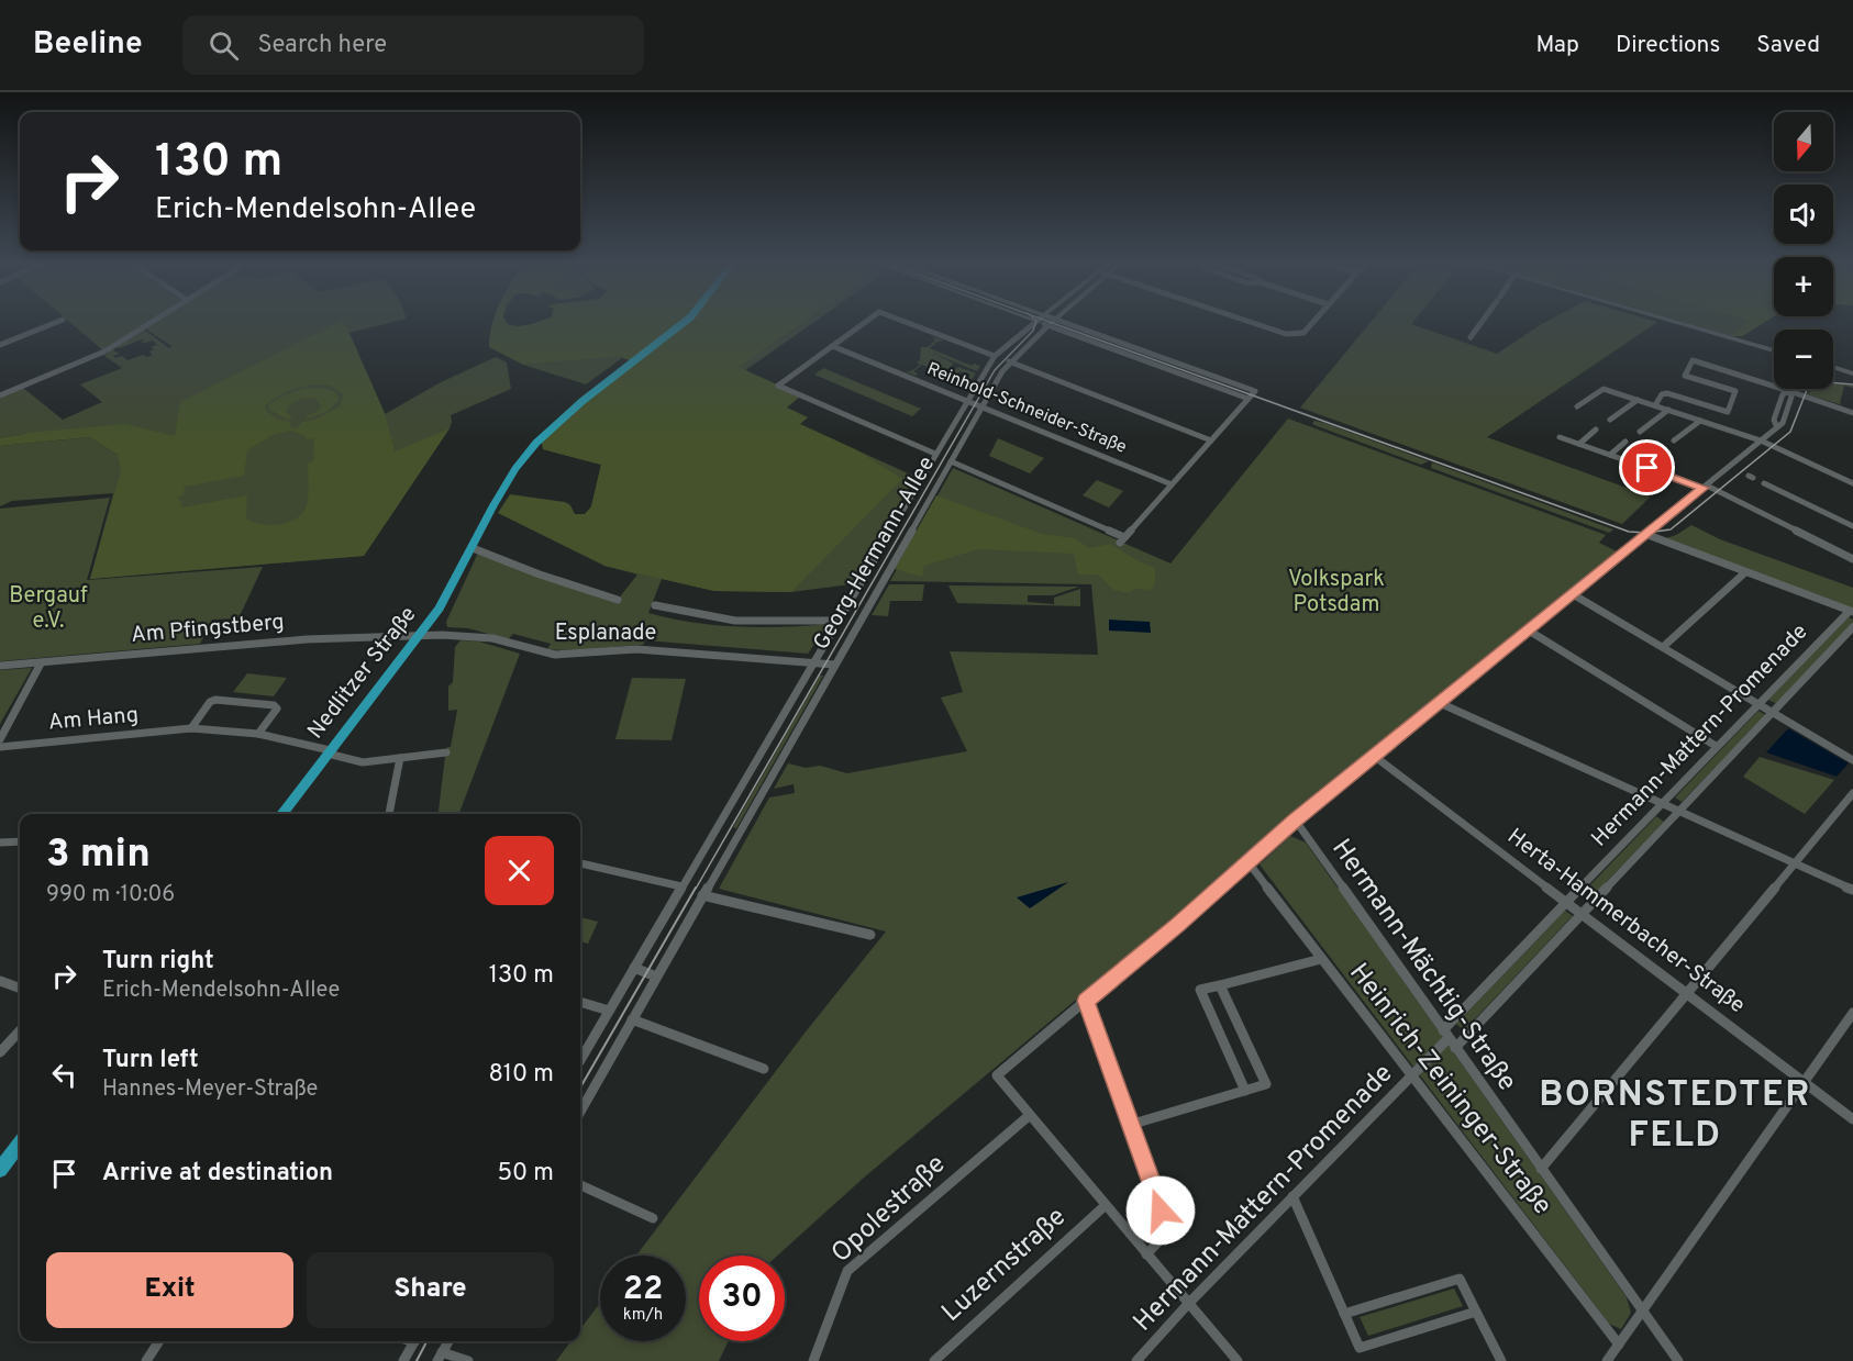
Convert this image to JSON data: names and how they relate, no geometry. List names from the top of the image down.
{
  "streets": {
    "main road": ["Nedlitzer Straße"],
    "street": [
      "Reinhold-Schneider-Straße",
      "Georg-Hermann-Allee",
      "Am Pfingstberg",
      "Esplanade",
      "Am Hang",
      "Hermann-Mattern-Promenade",
      "Herta-Hammerbacher-Straße",
      "Hermann-Mächtig-Straße",
      "Heinrich-Zeininger-Straße",
      "Opolestraße",
      "Luzernstraße"
    ]
  },
  "crossings": [
    ["Reinhold-Schneider-Straße", "Georg-Hermann-Allee"],
    ["Georg-Hermann-Allee", "Esplanade"],
    ["Am Pfingstberg", "Esplanade"],
    ["Am Pfingstberg", "Nedlitzer Straße"],
    ["Esplanade", "Nedlitzer Straße"],
    ["Nedlitzer Straße", "Am Hang"],
    ["Hermann-Mattern-Promenade", "Herta-Hammerbacher-Straße"],
    ["Hermann-Mattern-Promenade", "Hermann-Mächtig-Straße"],
    ["Hermann-Mattern-Promenade", "Heinrich-Zeininger-Straße"]
  ],
  "districts": ["BORNSTEDTER FELD"],
  "parks": ["Volkspark Potsdam", "Bergauf e.V."],
  "north": "bottom",
  "page": {
    "header": "Beeline",
    "search": "Search here",
    "nav": ["Map", "Directions", "Saved"],
    "map_buttons": ["+", "−"],
    "turn": ["130 m", "Erich-Mendelsohn-Allee"],
    "heading": ["3 min", "990 m · 10:06"],
    "list": [
      {
        "name": "Turn right",
        "note": "Erich-Mendelsohn-Allee",
        "value": "130 m"
      },
      {
        "name": "Turn left",
        "note": "Hannes-Meyer-Straße",
        "value": "810 m"
      },
      {
        "name": "Arrive at destination",
        "value": "50 m"
      }
    ],
    "buttons": ["Exit", "Share"],
    "speed": "22 km/h",
    "limit": "30"
  }
}
